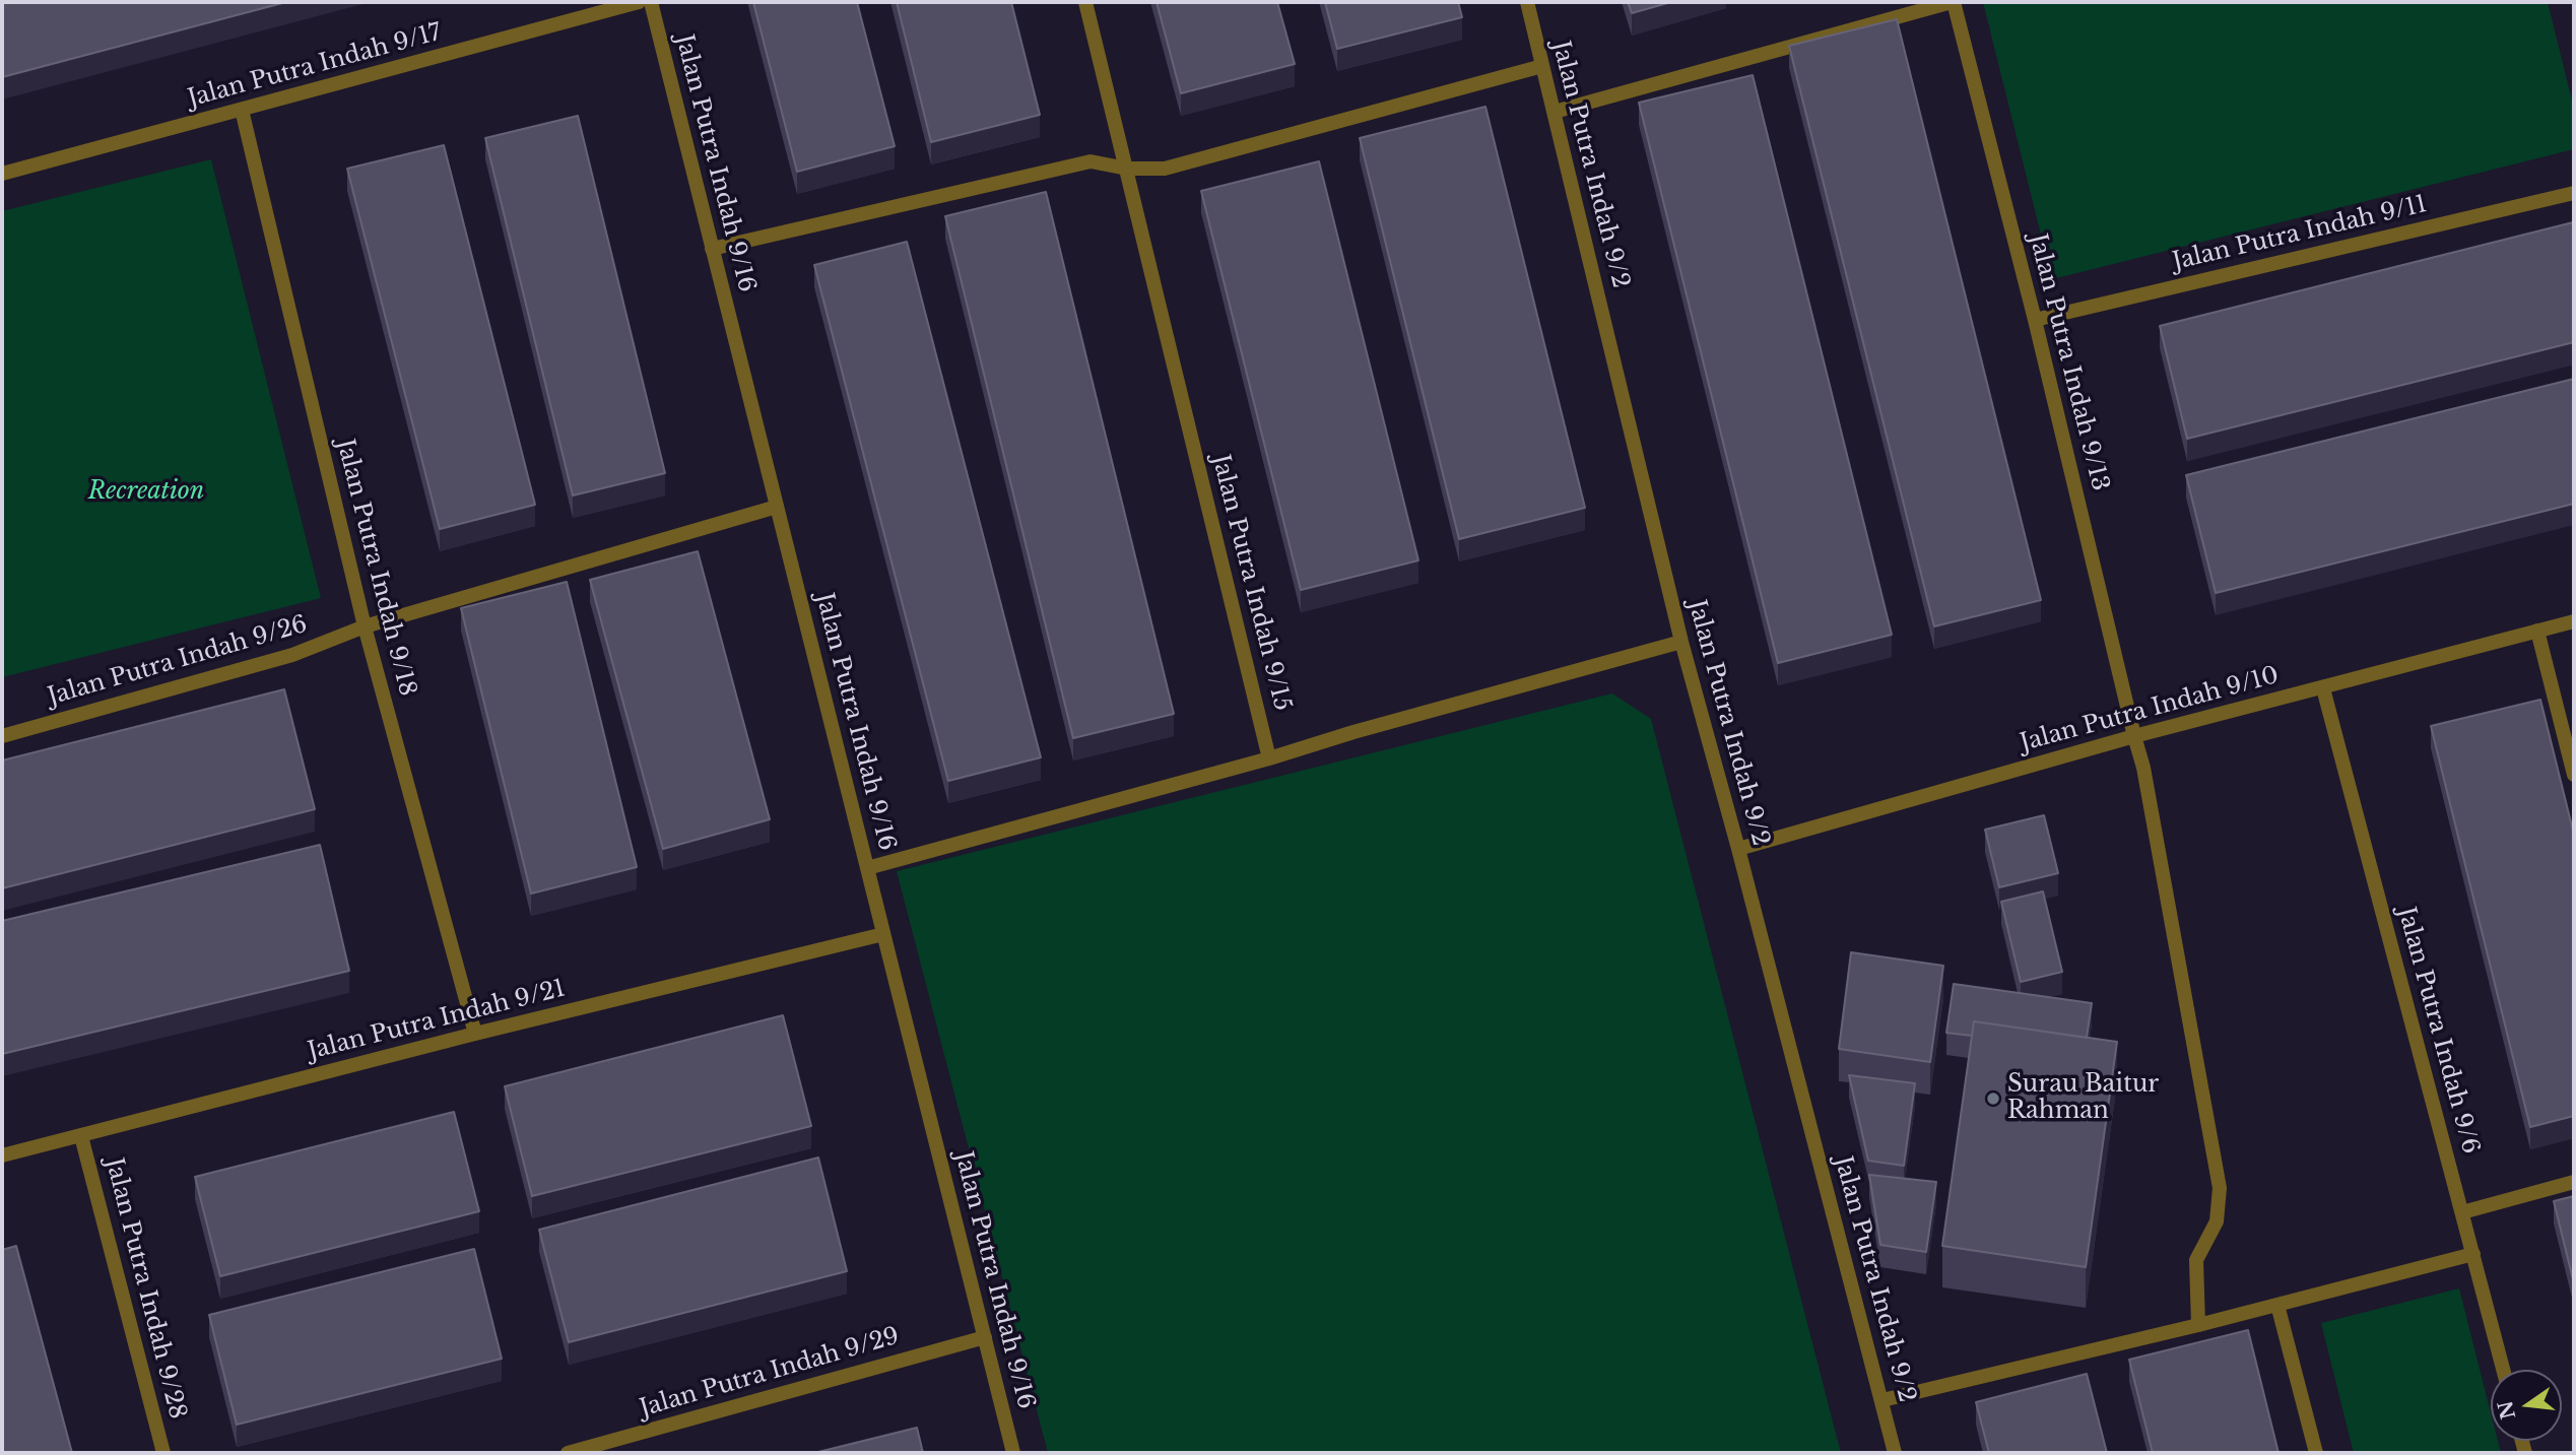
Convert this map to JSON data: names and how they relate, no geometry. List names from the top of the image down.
{
  "streets": {
    "street": [
      "Jalan Putra Indah 9/17",
      "Jalan Putra Indah 9/16",
      "Jalan Putra Indah 9/2",
      "Jalan Putra Indah 9/11",
      "Jalan Putra Indah 9/13",
      "Jalan Putra Indah 9/18",
      "Jalan Putra Indah 9/15",
      "Jalan Putra Indah 9/26",
      "Jalan Putra Indah 9/10",
      "Jalan Putra Indah 9/21",
      "Jalan Putra Indah 9/6",
      "Jalan Putra Indah 9/28",
      "Jalan Putra Indah 9/29"
    ]
  },
  "crossings": [
    ["Jalan Putra Indah 9/17", "Jalan Putra Indah 9/18"],
    ["Jalan Putra Indah 9/16", "Jalan Putra Indah 9/26"],
    ["Jalan Putra Indah 9/16", "Jalan Putra Indah 9/21"],
    ["Jalan Putra Indah 9/16", "Jalan Putra Indah 9/29"],
    ["Jalan Putra Indah 9/2", "Jalan Putra Indah 9/10"],
    ["Jalan Putra Indah 9/11", "Jalan Putra Indah 9/13"],
    ["Jalan Putra Indah 9/13", "Jalan Putra Indah 9/10"],
    ["Jalan Putra Indah 9/18", "Jalan Putra Indah 9/26"],
    ["Jalan Putra Indah 9/18", "Jalan Putra Indah 9/21"],
    ["Jalan Putra Indah 9/10", "Jalan Putra Indah 9/6"],
    ["Jalan Putra Indah 9/21", "Jalan Putra Indah 9/28"]
  ],
  "parks": ["Recreation"],
  "places": ["Surau Baitur Rahman"],
  "north": "left"
}
